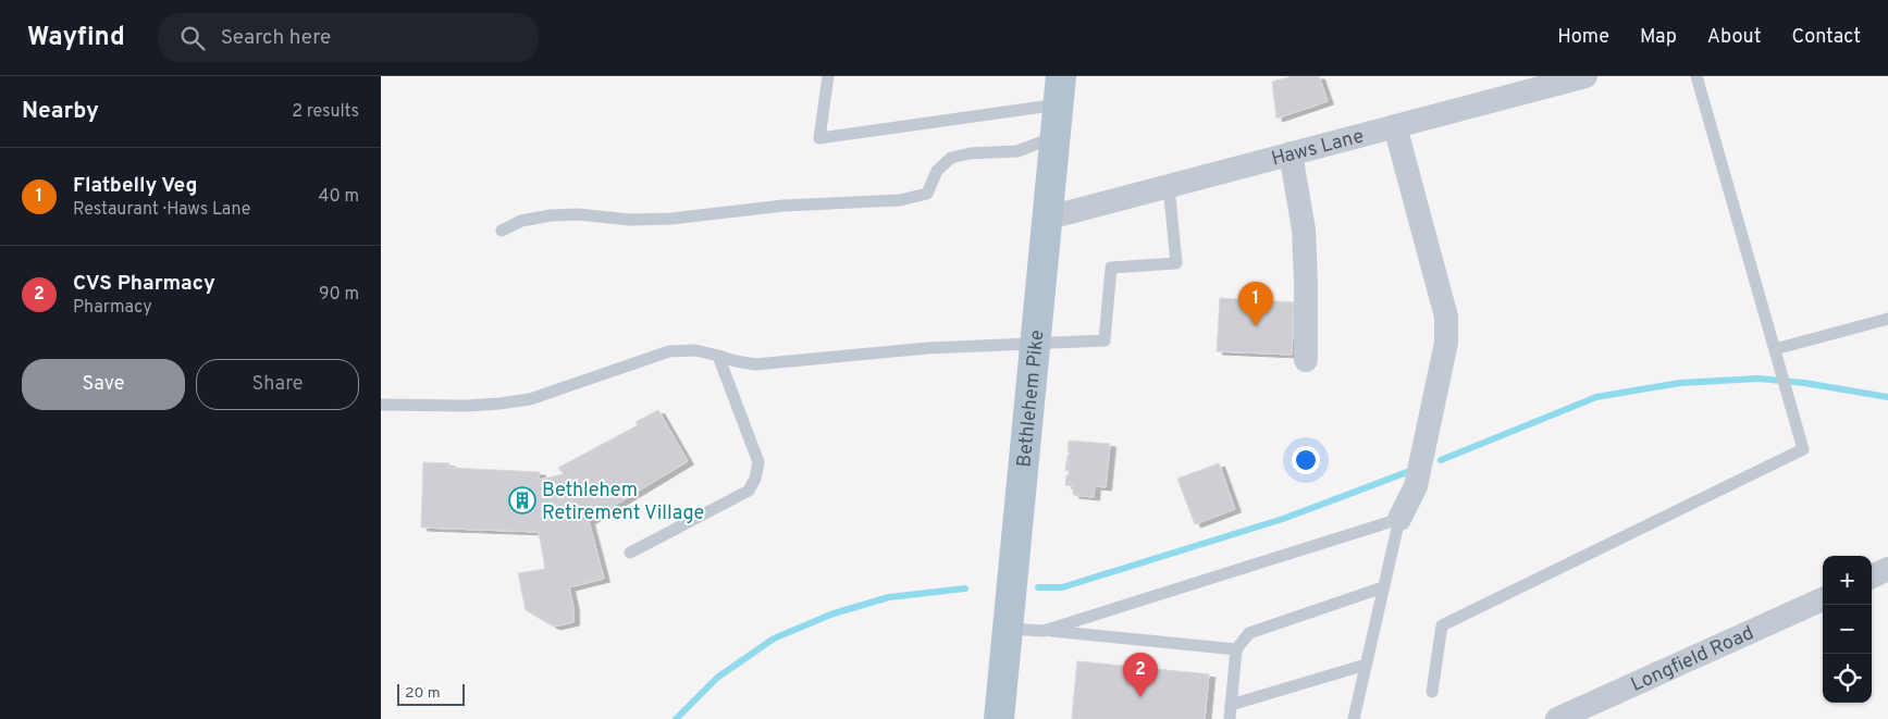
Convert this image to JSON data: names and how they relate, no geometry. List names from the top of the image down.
{
  "streets": {
    "main road": ["Bethlehem Pike"],
    "street": ["Haws Lane", "Longfield Road"]
  },
  "crossings": [
    ["Haws Lane", "Bethlehem Pike"]
  ],
  "places": {
    "building": ["Bethlehem Retirement Village"]
  },
  "scale_bar": "20 m",
  "page": {
    "header": "Wayfind",
    "search": "Search here",
    "nav": [
      "Home",
      "Map",
      "About",
      "Contact"
    ],
    "heading": ["Nearby", "2 results"],
    "list": [
      {
        "mark": "1",
        "name": "Flatbelly Veg",
        "note": "Restaurant · Haws Lane",
        "value": "40 m"
      },
      {
        "mark": "2",
        "name": "CVS Pharmacy",
        "note": "Pharmacy",
        "value": "90 m"
      }
    ],
    "pins": ["1", "2"],
    "buttons": ["Save", "Share"],
    "map_buttons": ["+", "−"],
    "scale": "20 m"
  }
}
